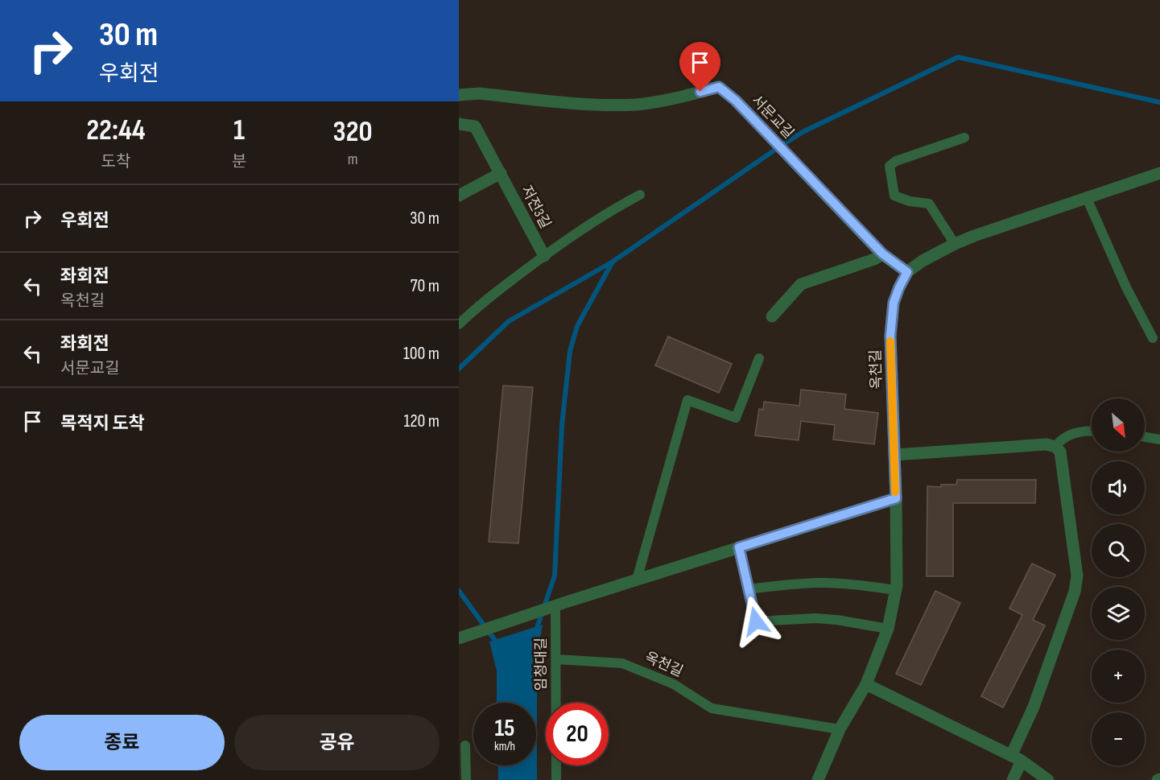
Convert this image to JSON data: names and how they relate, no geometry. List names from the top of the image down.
{
  "streets": {
    "street": ["서문교길", "저전3길", "옥천길"],
    "lane": ["임청대길"]
  },
  "crossings": [
    ["서문교길", "옥천길"],
    ["옥천길", "임청대길"]
  ],
  "north": "bottom right",
  "page": {
    "turn": ["30 m", "우회전"],
    "eta": [
      "22:44",
      "도착",
      "1",
      "분",
      "320",
      "m"
    ],
    "list": [
      {
        "name": "우회전",
        "value": "30 m"
      },
      {
        "name": "좌회전",
        "note": "옥천길",
        "value": "70 m"
      },
      {
        "name": "좌회전",
        "note": "서문교길",
        "value": "100 m"
      },
      {
        "name": "목적지 도착",
        "value": "120 m"
      }
    ],
    "map_buttons": ["+", "−"],
    "speed": "15 km/h",
    "limit": "20",
    "buttons": ["종료", "공유"]
  }
}
